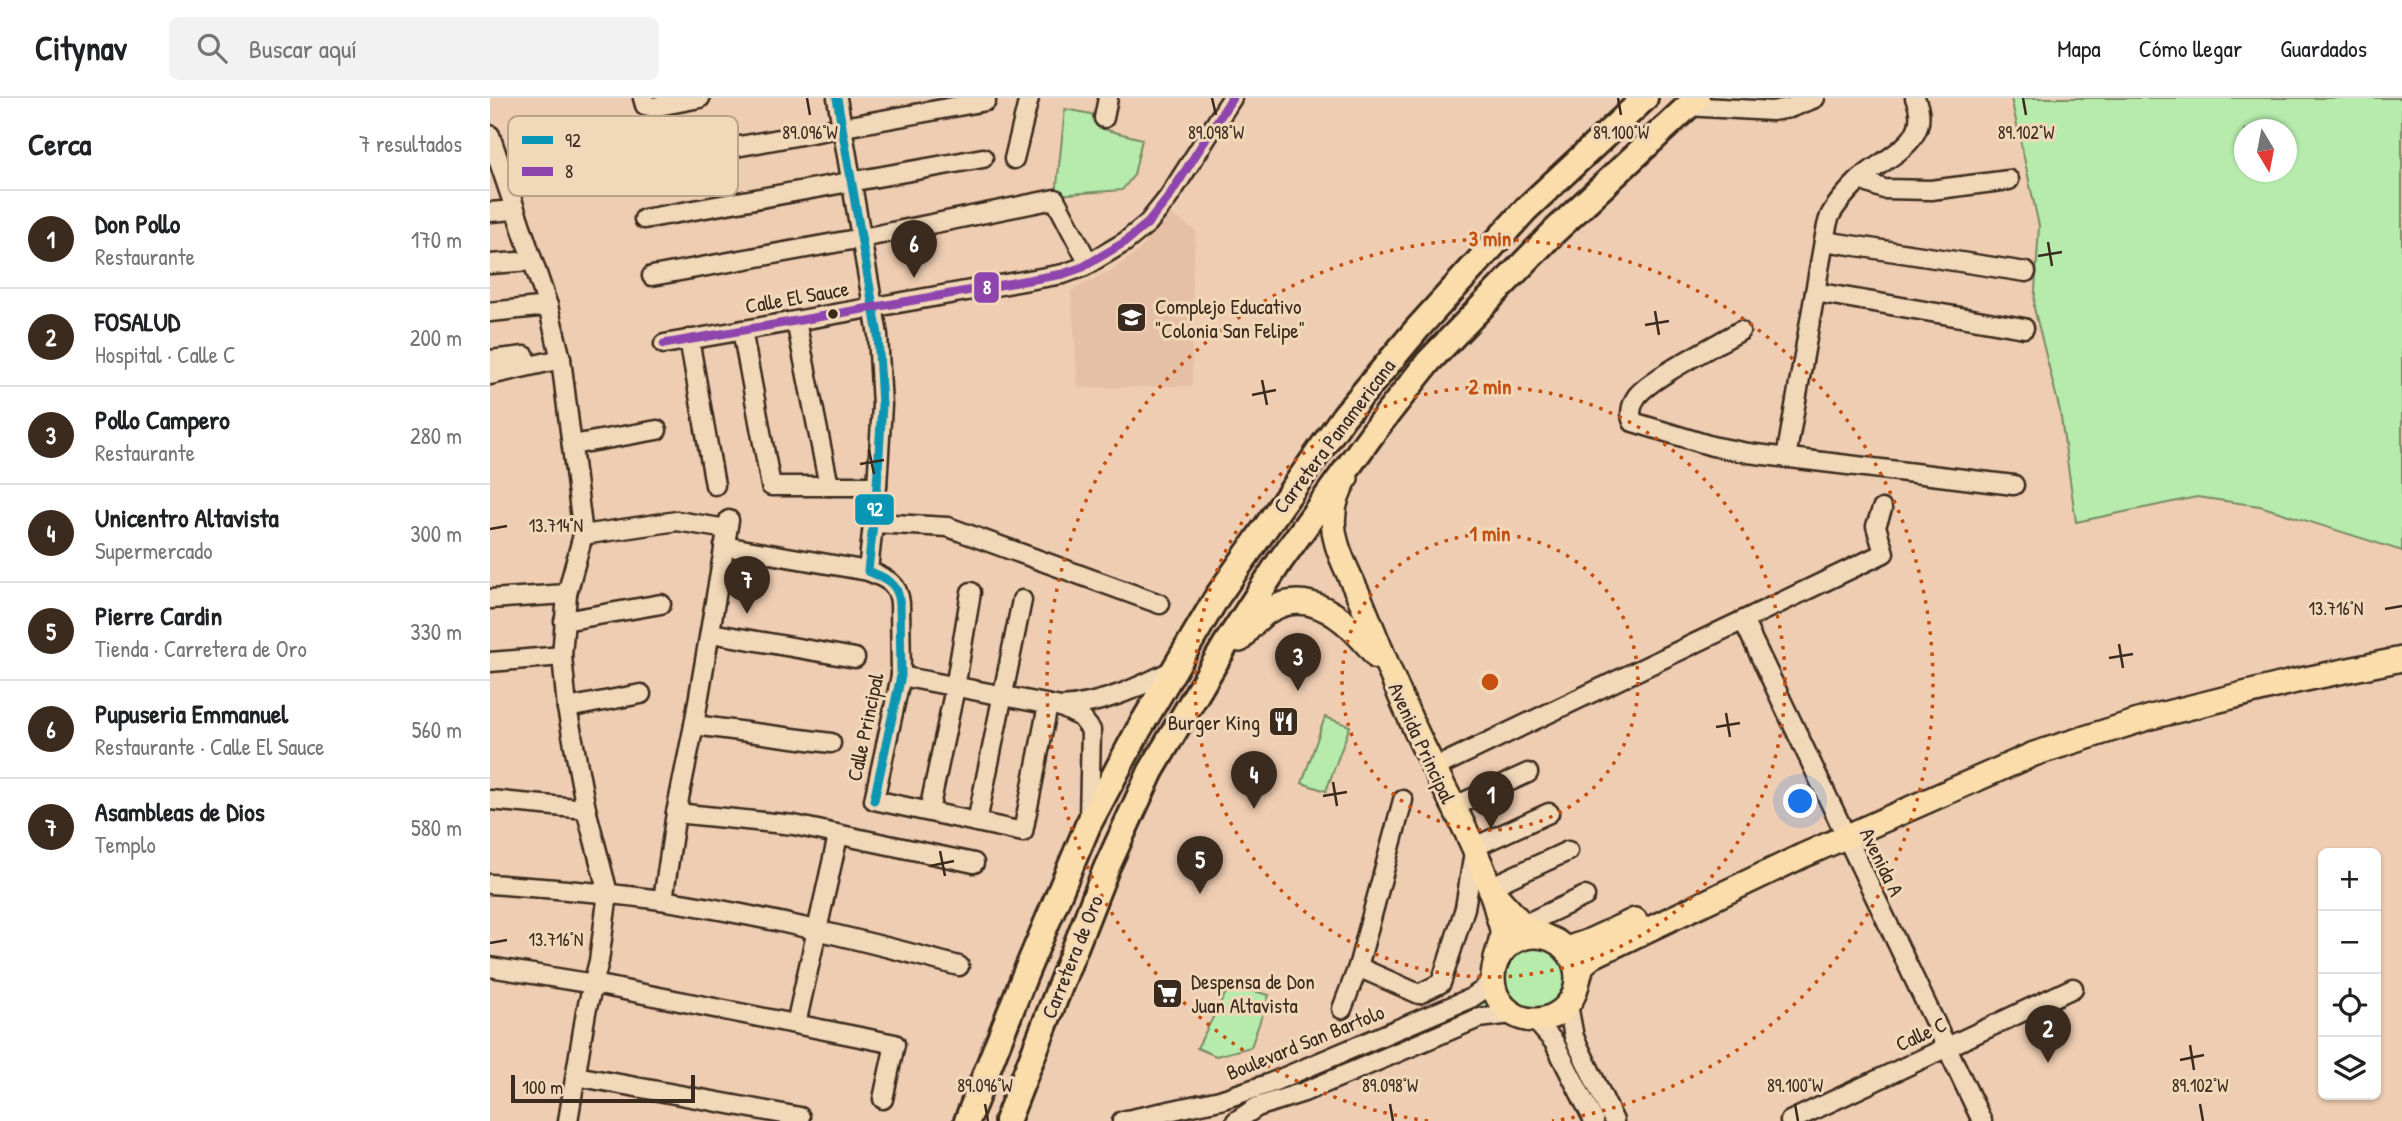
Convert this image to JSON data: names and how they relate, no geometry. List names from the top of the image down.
{
  "streets": {
    "highway": ["Carretera Panamericana", "Carretera de Oro"],
    "main road": ["Avenida Principal"],
    "street": [
      "Calle El Sauce",
      "Calle Principal",
      "Avenida A",
      "Calle C",
      "Boulevard San Bartolo"
    ]
  },
  "crossings": [
    ["Carretera Panamericana", "Avenida Principal"],
    ["Carretera Panamericana", "Carretera de Oro"],
    ["Avenida Principal", "Boulevard San Bartolo"],
    ["Avenida A", "Calle C"]
  ],
  "places": {
    "school or university": ["Complejo Educativo \"Colonia San Felipe\""],
    "restaurant": ["Burger King"],
    "supermarket": ["Despensa de Don Juan Altavista"]
  },
  "lines": ["transit line 92", "transit line 8"],
  "legend": ["92", "8"],
  "scale_bar": "100 m",
  "north": "bottom",
  "page": {
    "header": "Citynav",
    "search": "Buscar aquí",
    "nav": ["Mapa", "Cómo llegar", "Guardados"],
    "heading": ["Cerca", "7 resultados"],
    "list": [
      {
        "mark": "1",
        "name": "Don Pollo",
        "note": "Restaurante",
        "value": "170 m"
      },
      {
        "mark": "2",
        "name": "FOSALUD",
        "note": "Hospital · Calle C",
        "value": "200 m"
      },
      {
        "mark": "3",
        "name": "Pollo Campero",
        "note": "Restaurante",
        "value": "280 m"
      },
      {
        "mark": "4",
        "name": "Unicentro Altavista",
        "note": "Supermercado",
        "value": "300 m"
      },
      {
        "mark": "5",
        "name": "Pierre Cardin",
        "note": "Tienda · Carretera de Oro",
        "value": "330 m"
      },
      {
        "mark": "6",
        "name": "Pupuseria Emmanuel",
        "note": "Restaurante · Calle El Sauce",
        "value": "560 m"
      },
      {
        "mark": "7",
        "name": "Asambleas de Dios",
        "note": "Templo",
        "value": "580 m"
      }
    ],
    "pins": [
      "6",
      "7",
      "3",
      "4",
      "1",
      "5",
      "2"
    ],
    "map_buttons": ["+", "−"],
    "scale": "100 m"
  },
  "coordinates": [
    "89.096°W",
    "89.098°W",
    "89.100°W",
    "89.102°W",
    "13.714°N",
    "13.716°N"
  ],
  "rings": ["3 min", "2 min", "1 min"]
}
